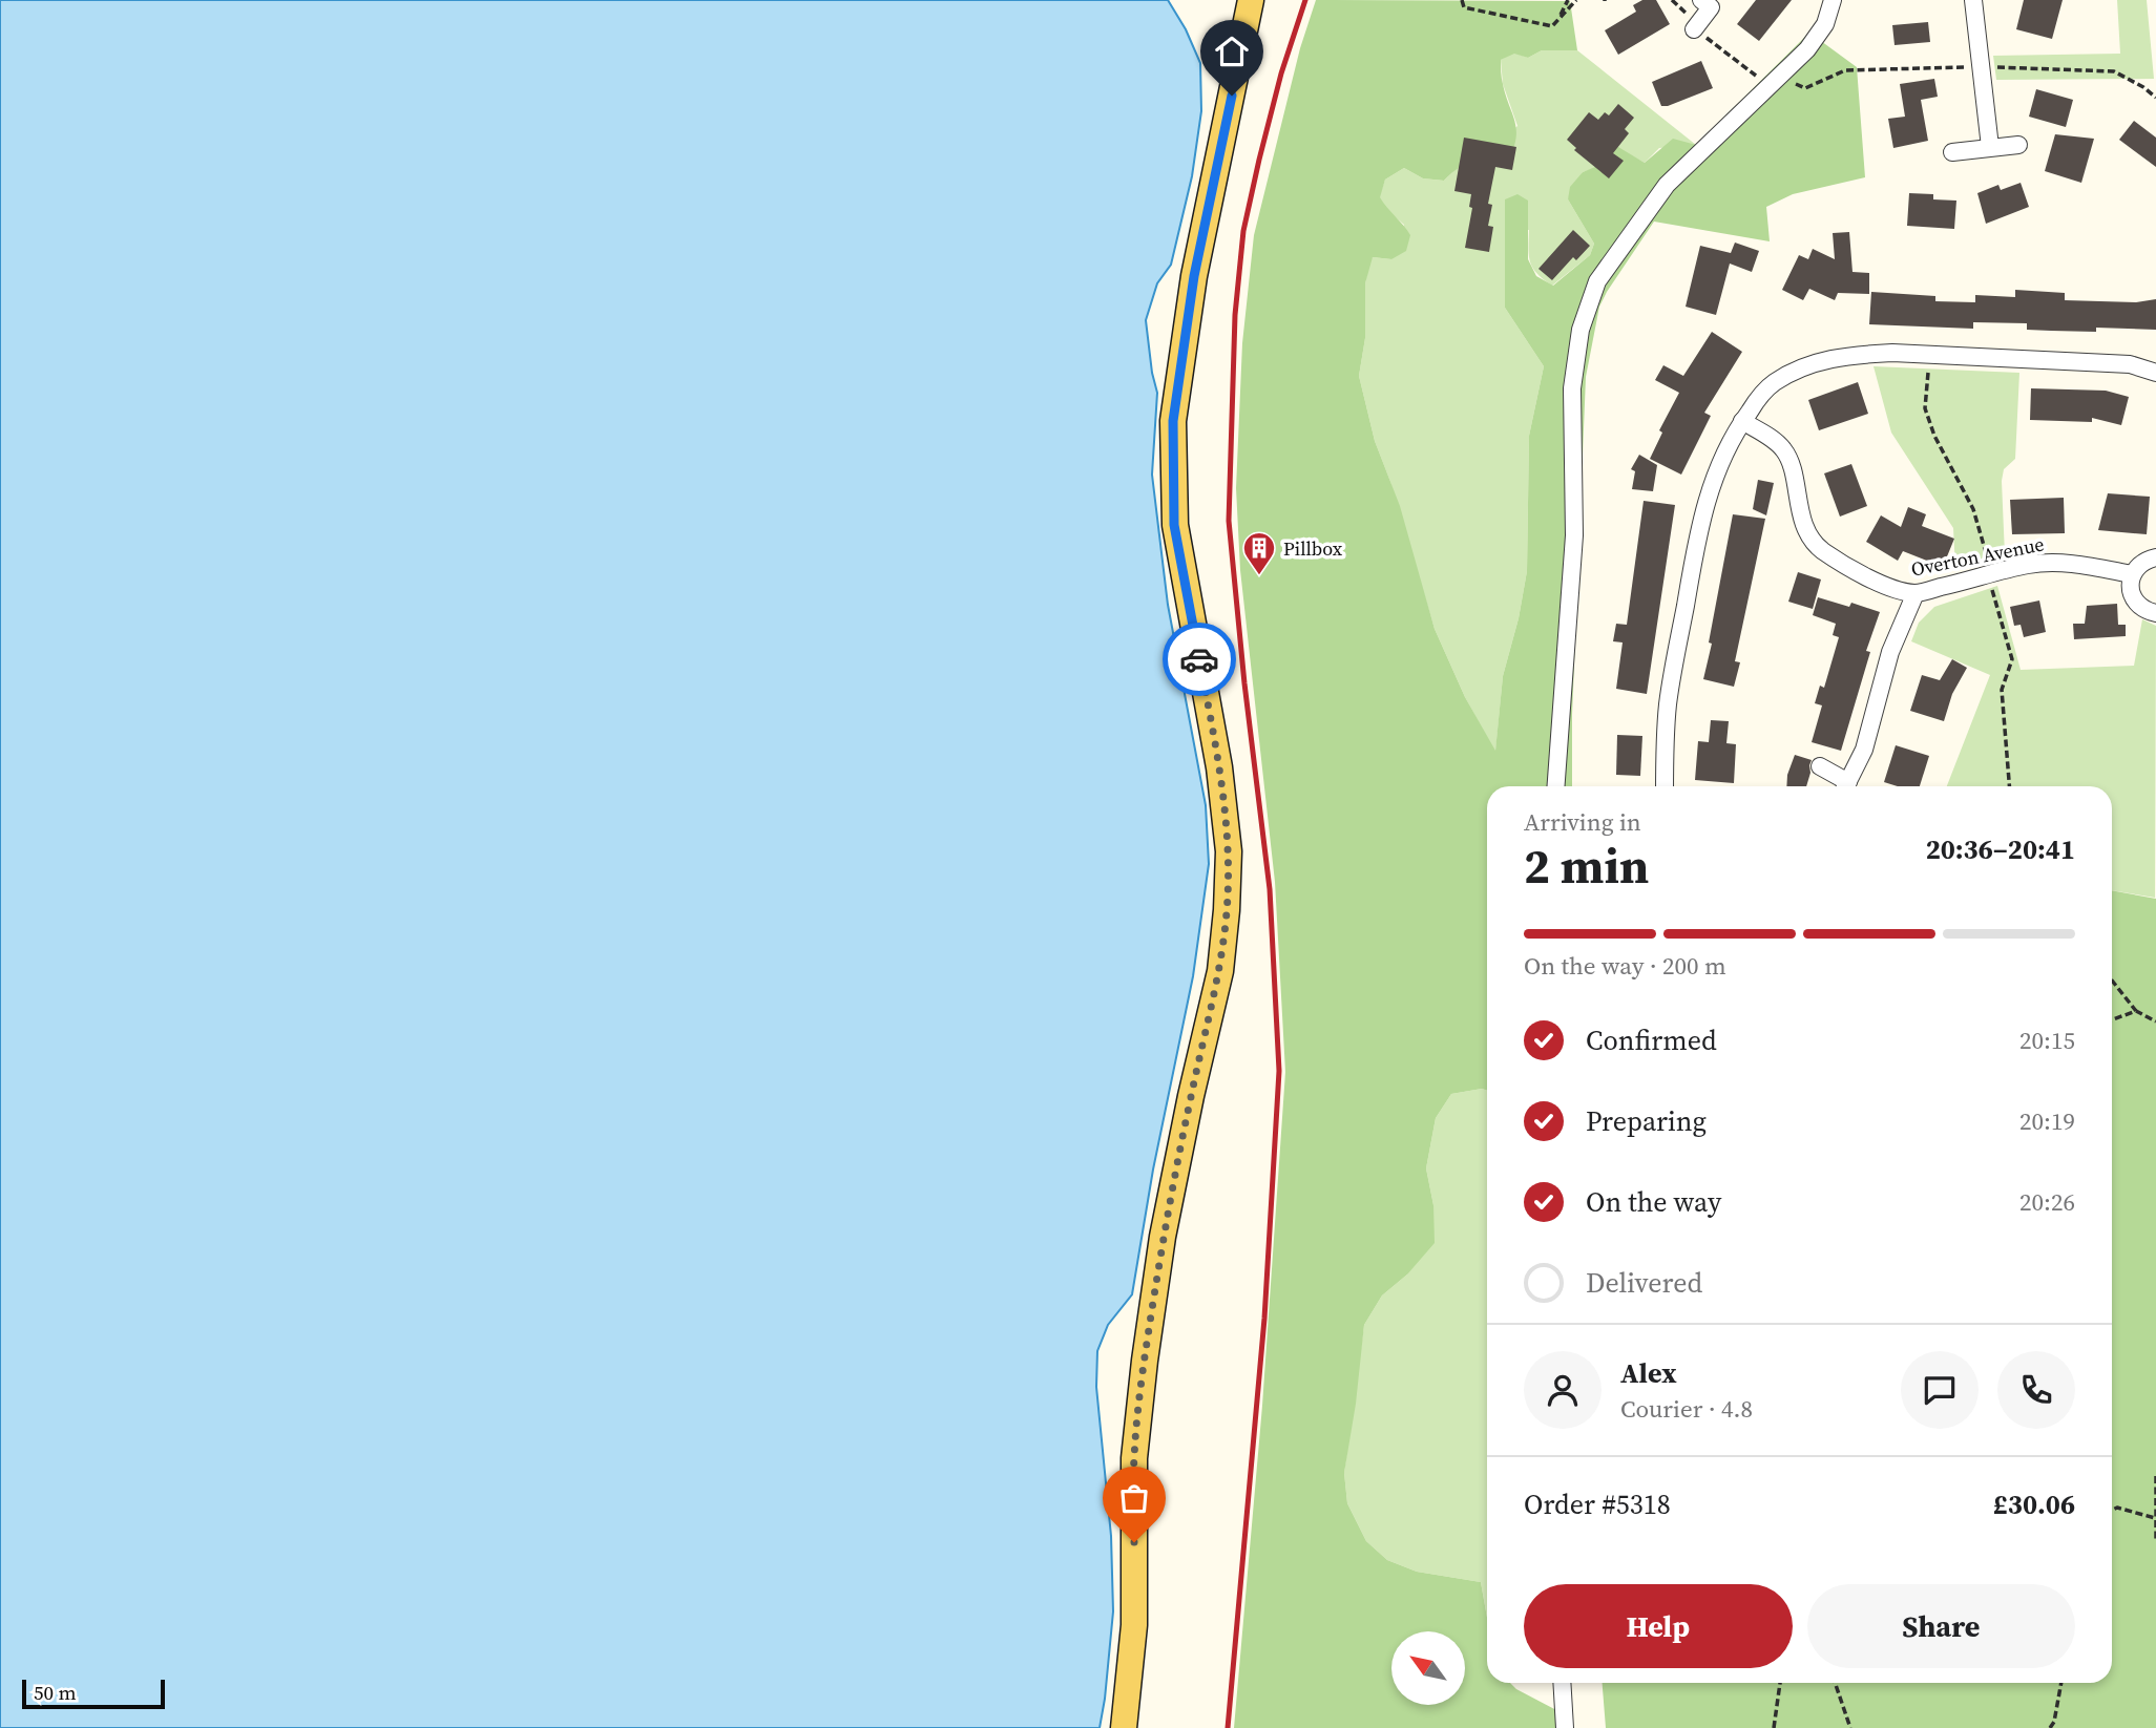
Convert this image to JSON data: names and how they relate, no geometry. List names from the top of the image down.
{
  "streets": {
    "street": ["Overton Avenue"]
  },
  "places": {
    "building": ["Pillbox"]
  },
  "scale_bar": "50 m",
  "north": "top left",
  "page": {
    "heading": ["2 min", "Arriving in", "20:36–20:41"],
    "panel": [
      "Alex",
      "Courier · 4.8",
      "Order #5318",
      "£30.06"
    ],
    "bar": "On the way · 200 m",
    "list": [
      ["Confirmed", "20:15"],
      ["Preparing", "20:19"],
      ["On the way", "20:26"],
      "Delivered"
    ],
    "buttons": ["Help", "Share"],
    "scale": "50 m"
  }
}
